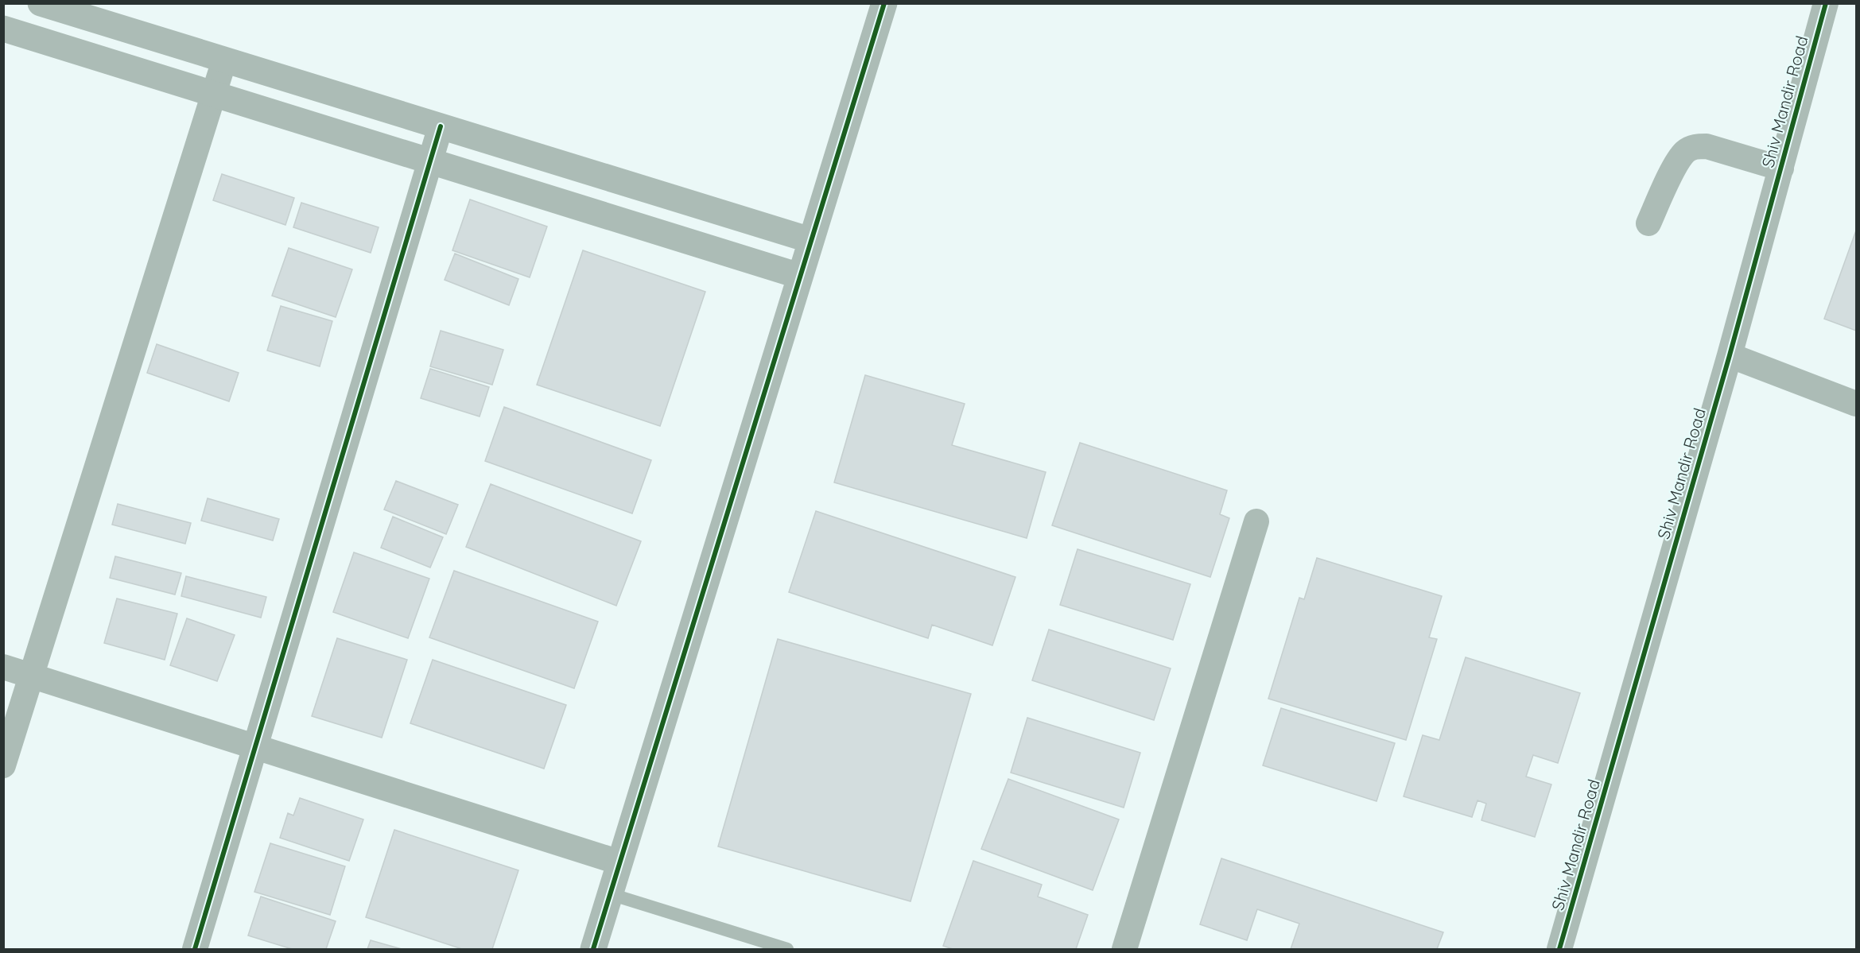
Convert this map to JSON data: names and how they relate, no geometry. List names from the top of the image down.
{
  "streets": {
    "street": ["Shiv Mandir Road"]
  }
}
